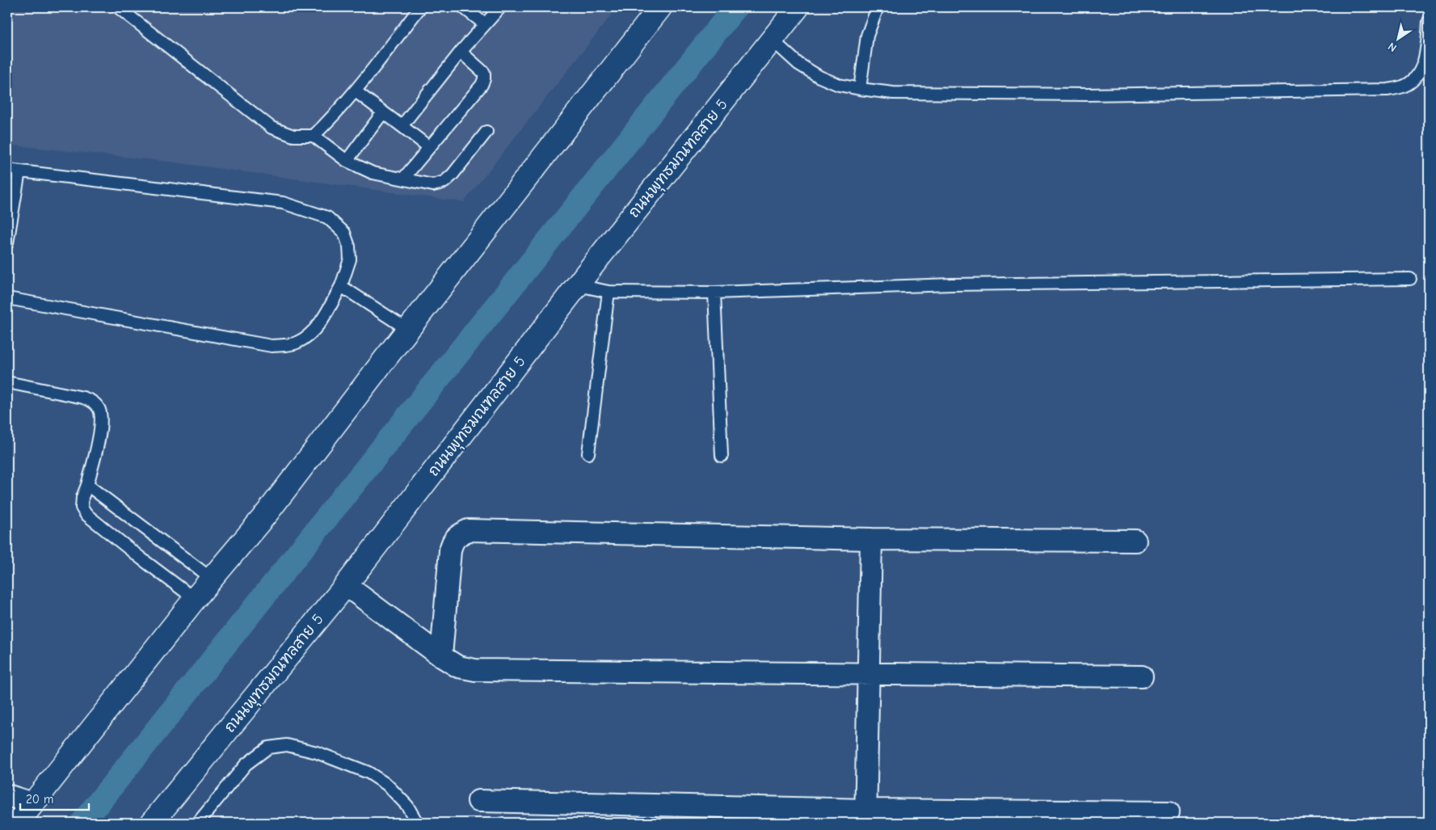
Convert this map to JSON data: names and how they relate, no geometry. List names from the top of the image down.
{
  "streets": {
    "main road": ["ถนนพุทธมณฑลสาย 5"]
  },
  "scale_bar": "20 m",
  "north": "bottom left"
}
